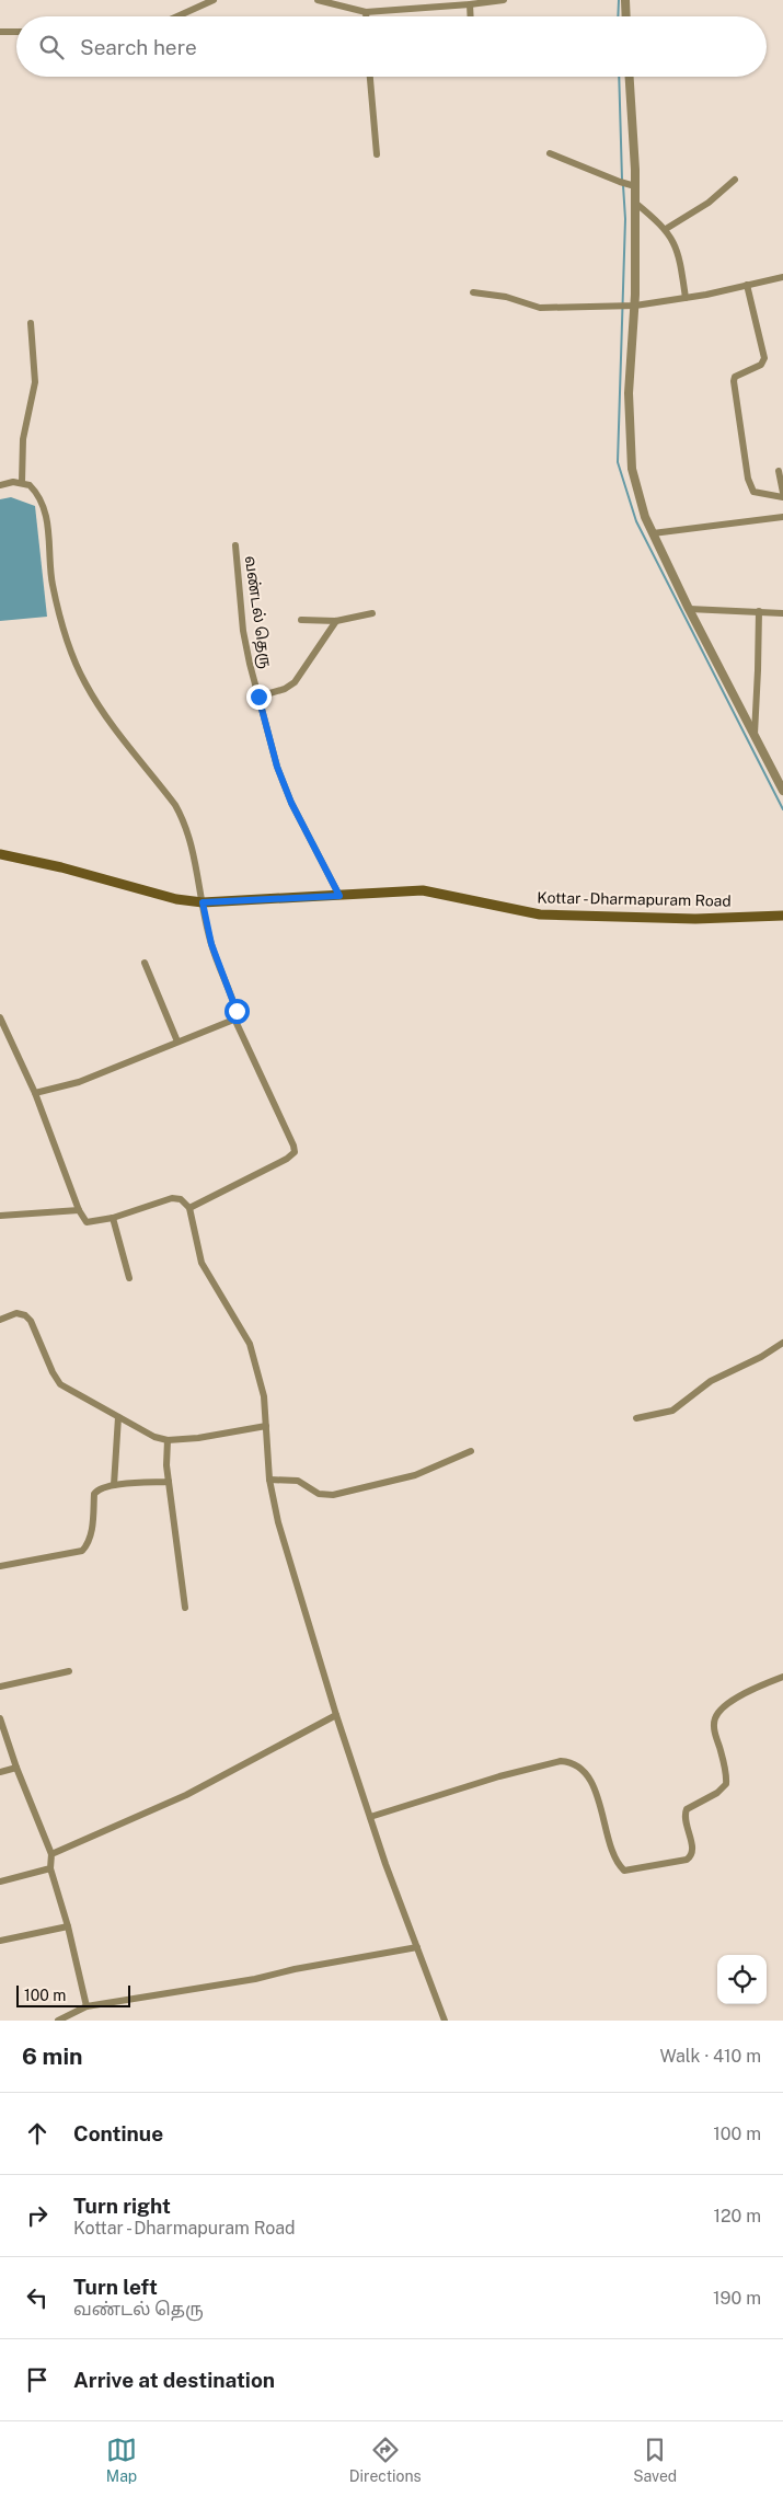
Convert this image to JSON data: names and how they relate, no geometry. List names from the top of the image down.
{
  "streets": {
    "main road": ["Kottar - Dharmapuram Road"],
    "street": ["வண்டல் தெரு"]
  },
  "crossings": [
    ["வண்டல் தெரு", "Kottar - Dharmapuram Road"]
  ],
  "scale_bar": "100 m",
  "page": {
    "search": "Search here",
    "scale": "100 m",
    "heading": ["6 min", "Walk · 410 m"],
    "list": [
      ["Continue", "100 m"],
      ["Turn right", "Kottar - Dharmapuram Road", "120 m"],
      ["Turn left", "வண்டல் தெரு", "190 m"],
      "Arrive at destination"
    ],
    "nav": ["Map", "Directions", "Saved"]
  }
}
